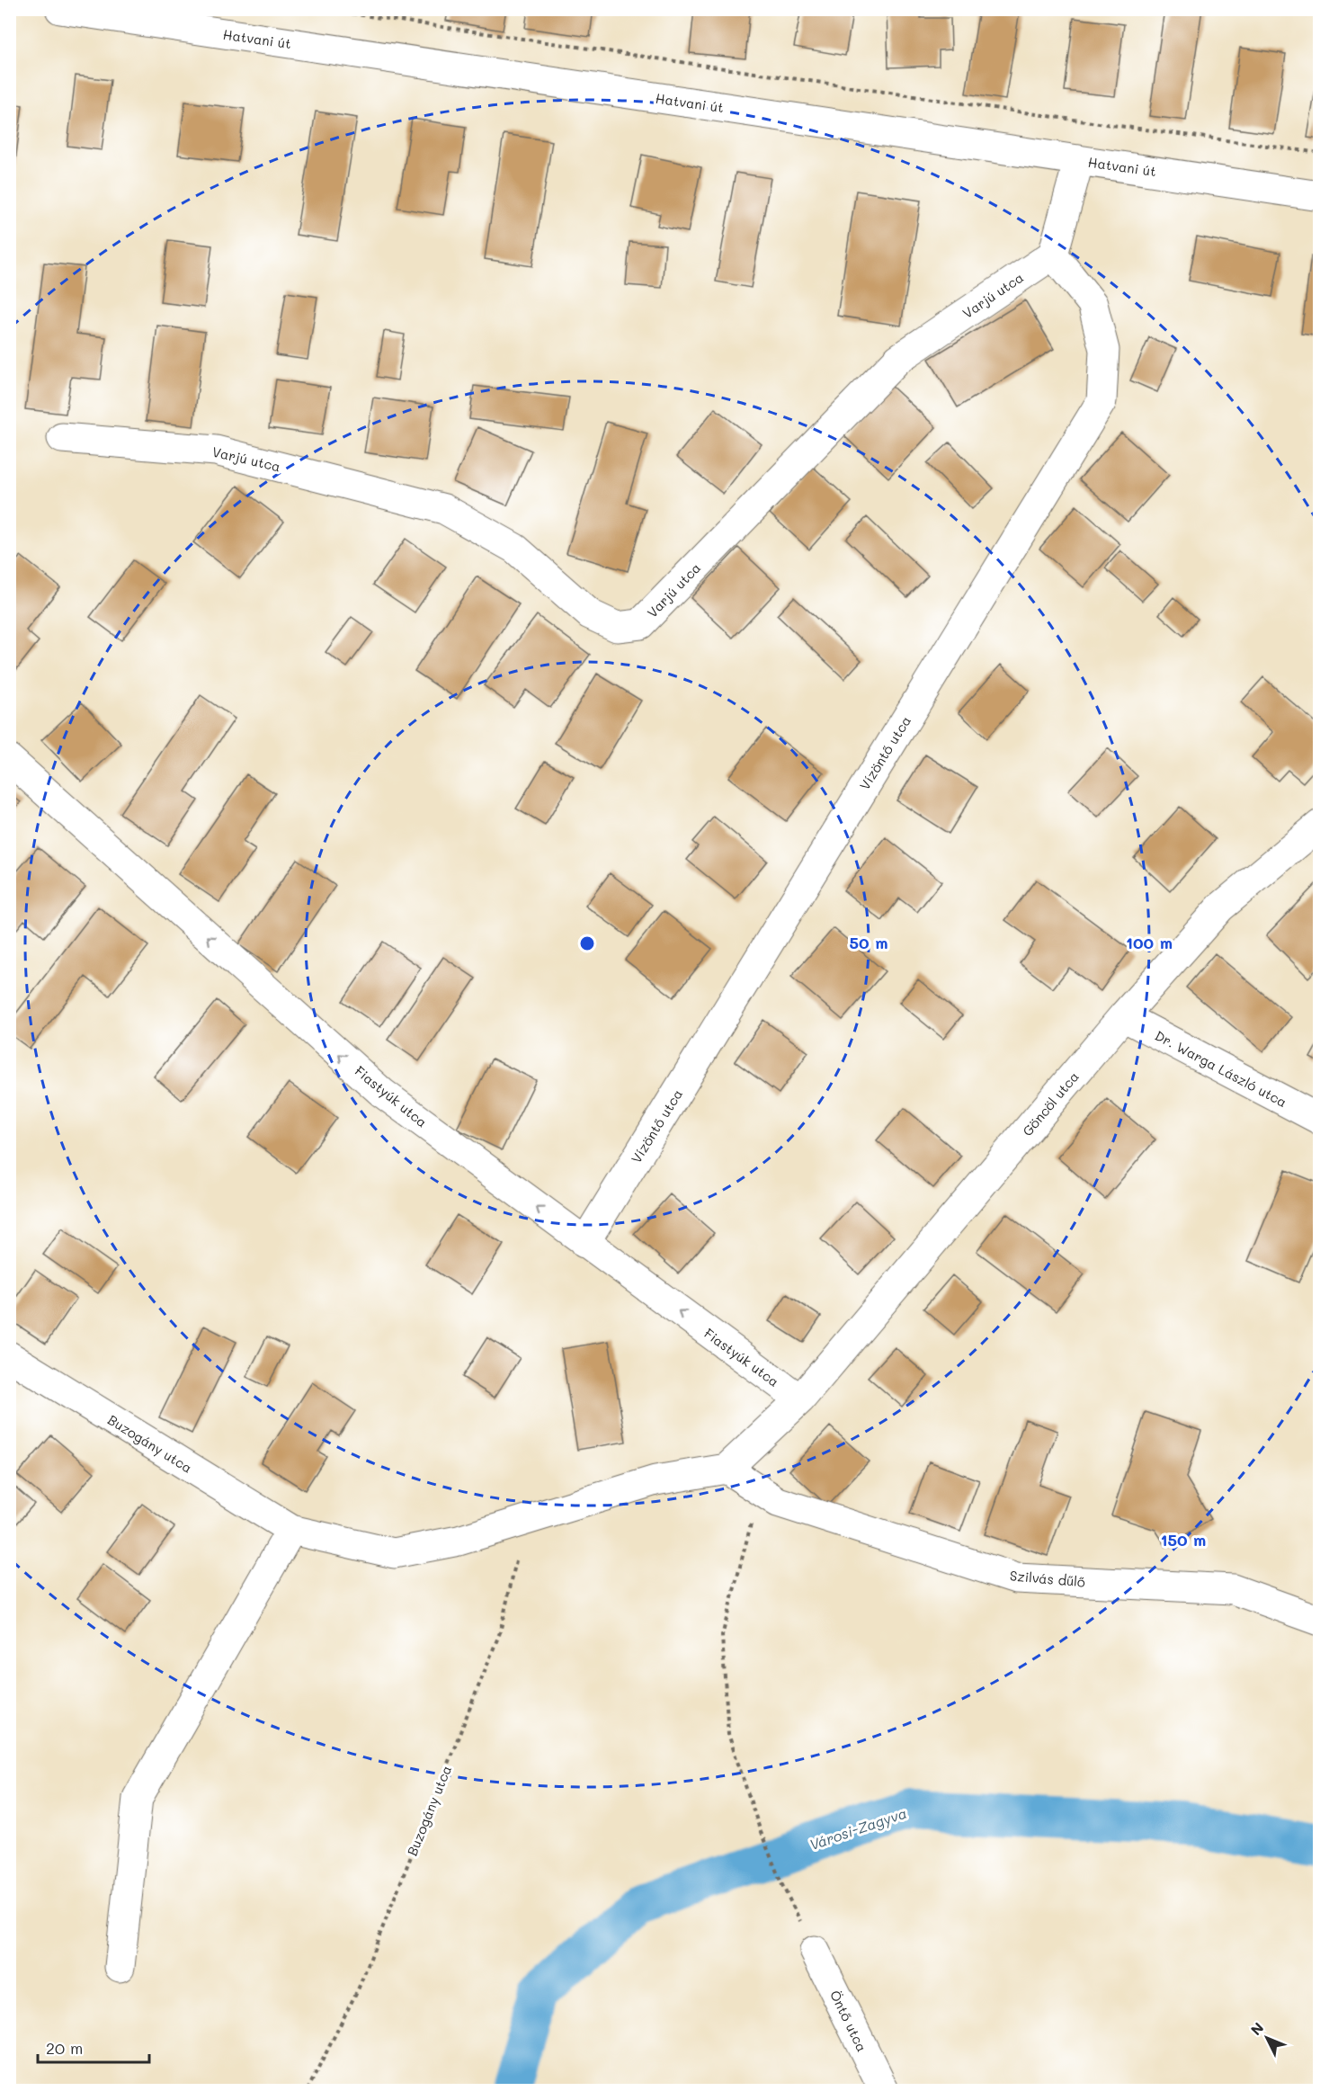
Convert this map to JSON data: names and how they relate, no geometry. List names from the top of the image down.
{
  "streets": {
    "street": [
      "Hatvani út",
      "Varjú utca",
      "Vízöntő utca",
      "Dr. Warga László utca",
      "Fiastyúk utca",
      "Göncöl utca",
      "Buzogány utca",
      "Szilvás dűlő",
      "Öntő utca"
    ]
  },
  "crossings": [
    ["Varjú utca", "Vízöntő utca"],
    ["Vízöntő utca", "Fiastyúk utca"],
    ["Dr. Warga László utca", "Göncöl utca"],
    ["Fiastyúk utca", "Göncöl utca"],
    ["Buzogány utca", "Szilvás dűlő"]
  ],
  "one_way": ["Fiastyúk utca"],
  "water": ["Városi-Zagyva"],
  "scale_bar": "20 m",
  "north": "top left",
  "rings": ["50 m", "100 m", "150 m"]
}
